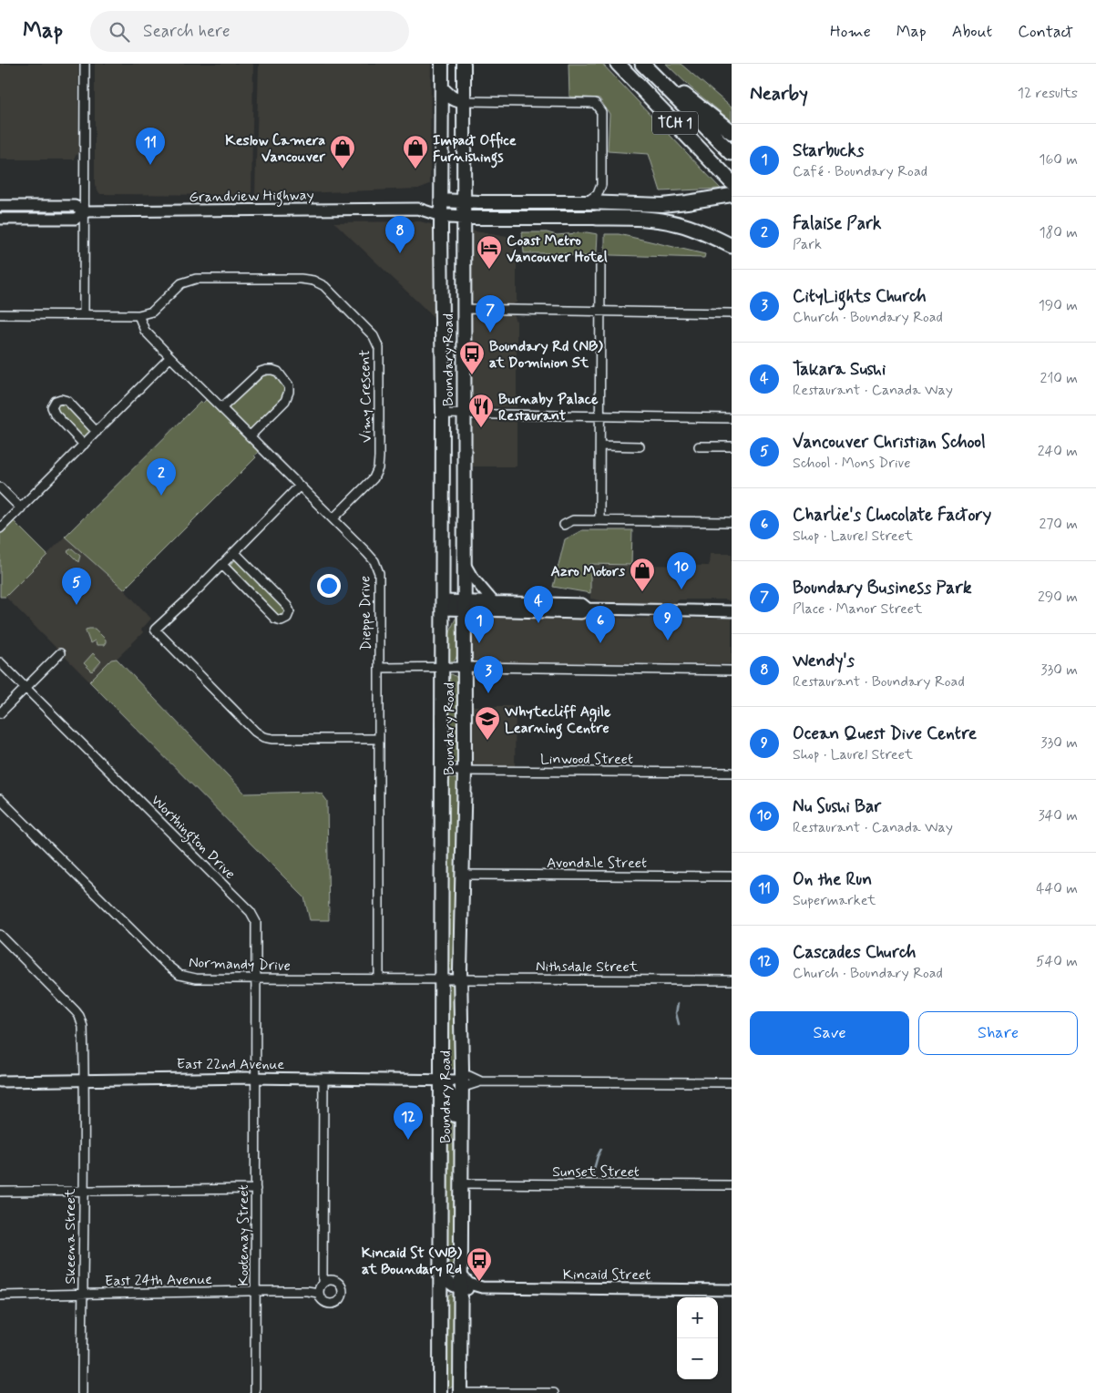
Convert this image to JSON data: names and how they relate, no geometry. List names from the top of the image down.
{
  "streets": {
    "highway": ["TCH 1"],
    "main road": [
      "Grandview Highway",
      "Boundary Road",
      "East 22nd Avenue",
      "Kincaid Street"
    ],
    "street": [
      "Vimy Crescent",
      "Dieppe Drive",
      "Linwood Street",
      "Worthington Drive",
      "Avondale Street",
      "Normandy Drive",
      "Nithsdale Street",
      "Sunset Street",
      "Kootenay Street",
      "Skeena Street",
      "East 24th Avenue"
    ]
  },
  "crossings": [
    ["Grandview Highway", "Boundary Road"],
    ["Boundary Road", "Linwood Street"],
    ["Boundary Road", "Avondale Street"],
    ["Boundary Road", "Normandy Drive"],
    ["Boundary Road", "Nithsdale Street"],
    ["Boundary Road", "East 22nd Avenue"],
    ["Boundary Road", "Sunset Street"],
    ["Boundary Road", "Kincaid Street"],
    ["Vimy Crescent", "Dieppe Drive"],
    ["Dieppe Drive", "Normandy Drive"],
    ["Worthington Drive", "Normandy Drive"],
    ["Worthington Drive", "East 22nd Avenue"],
    ["Worthington Drive", "Kootenay Street"],
    ["Normandy Drive", "Nithsdale Street"],
    ["East 22nd Avenue", "Kootenay Street"],
    ["East 22nd Avenue", "Skeena Street"],
    ["Kootenay Street", "East 24th Avenue"],
    ["Skeena Street", "East 24th Avenue"]
  ],
  "places": {
    "shop": ["Keslow Camera Vancouver", "Impact Office Furnishings", "Azro Motors"],
    "hotel": ["Coast Metro Vancouver Hotel"],
    "bus stop": ["Boundary Rd (NB) at Dominion St", "Kincaid St (WB) at Boundary Rd"],
    "restaurant": ["Burnaby Palace Restaurant"],
    "school or university": ["Whytecliff Agile Learning Centre"]
  },
  "page": {
    "header": "Map",
    "search": "Search here",
    "nav": [
      "Home",
      "Map",
      "About",
      "Contact"
    ],
    "heading": ["Nearby", "12 results"],
    "list": [
      {
        "mark": "1",
        "name": "Starbucks",
        "note": "Café · Boundary Road",
        "value": "160 m"
      },
      {
        "mark": "2",
        "name": "Falaise Park",
        "note": "Park",
        "value": "180 m"
      },
      {
        "mark": "3",
        "name": "CityLights Church",
        "note": "Church · Boundary Road",
        "value": "190 m"
      },
      {
        "mark": "4",
        "name": "Takara Sushi",
        "note": "Restaurant · Canada Way",
        "value": "210 m"
      },
      {
        "mark": "5",
        "name": "Vancouver Christian School",
        "note": "School · Mons Drive",
        "value": "240 m"
      },
      {
        "mark": "6",
        "name": "Charlie's Chocolate Factory",
        "note": "Shop · Laurel Street",
        "value": "270 m"
      },
      {
        "mark": "7",
        "name": "Boundary Business Park",
        "note": "Place · Manor Street",
        "value": "290 m"
      },
      {
        "mark": "8",
        "name": "Wendy's",
        "note": "Restaurant · Boundary Road",
        "value": "330 m"
      },
      {
        "mark": "9",
        "name": "Ocean Quest Dive Centre",
        "note": "Shop · Laurel Street",
        "value": "330 m"
      },
      {
        "mark": "10",
        "name": "Nu Sushi Bar",
        "note": "Restaurant · Canada Way",
        "value": "340 m"
      },
      {
        "mark": "11",
        "name": "On the Run",
        "note": "Supermarket",
        "value": "440 m"
      },
      {
        "mark": "12",
        "name": "Cascades Church",
        "note": "Church · Boundary Road",
        "value": "540 m"
      }
    ],
    "pins": [
      "11",
      "8",
      "7",
      "2",
      "10",
      "5",
      "4",
      "9",
      "1",
      "6",
      "3",
      "12"
    ],
    "buttons": ["Save", "Share"],
    "map_buttons": ["+", "−"]
  }
}
